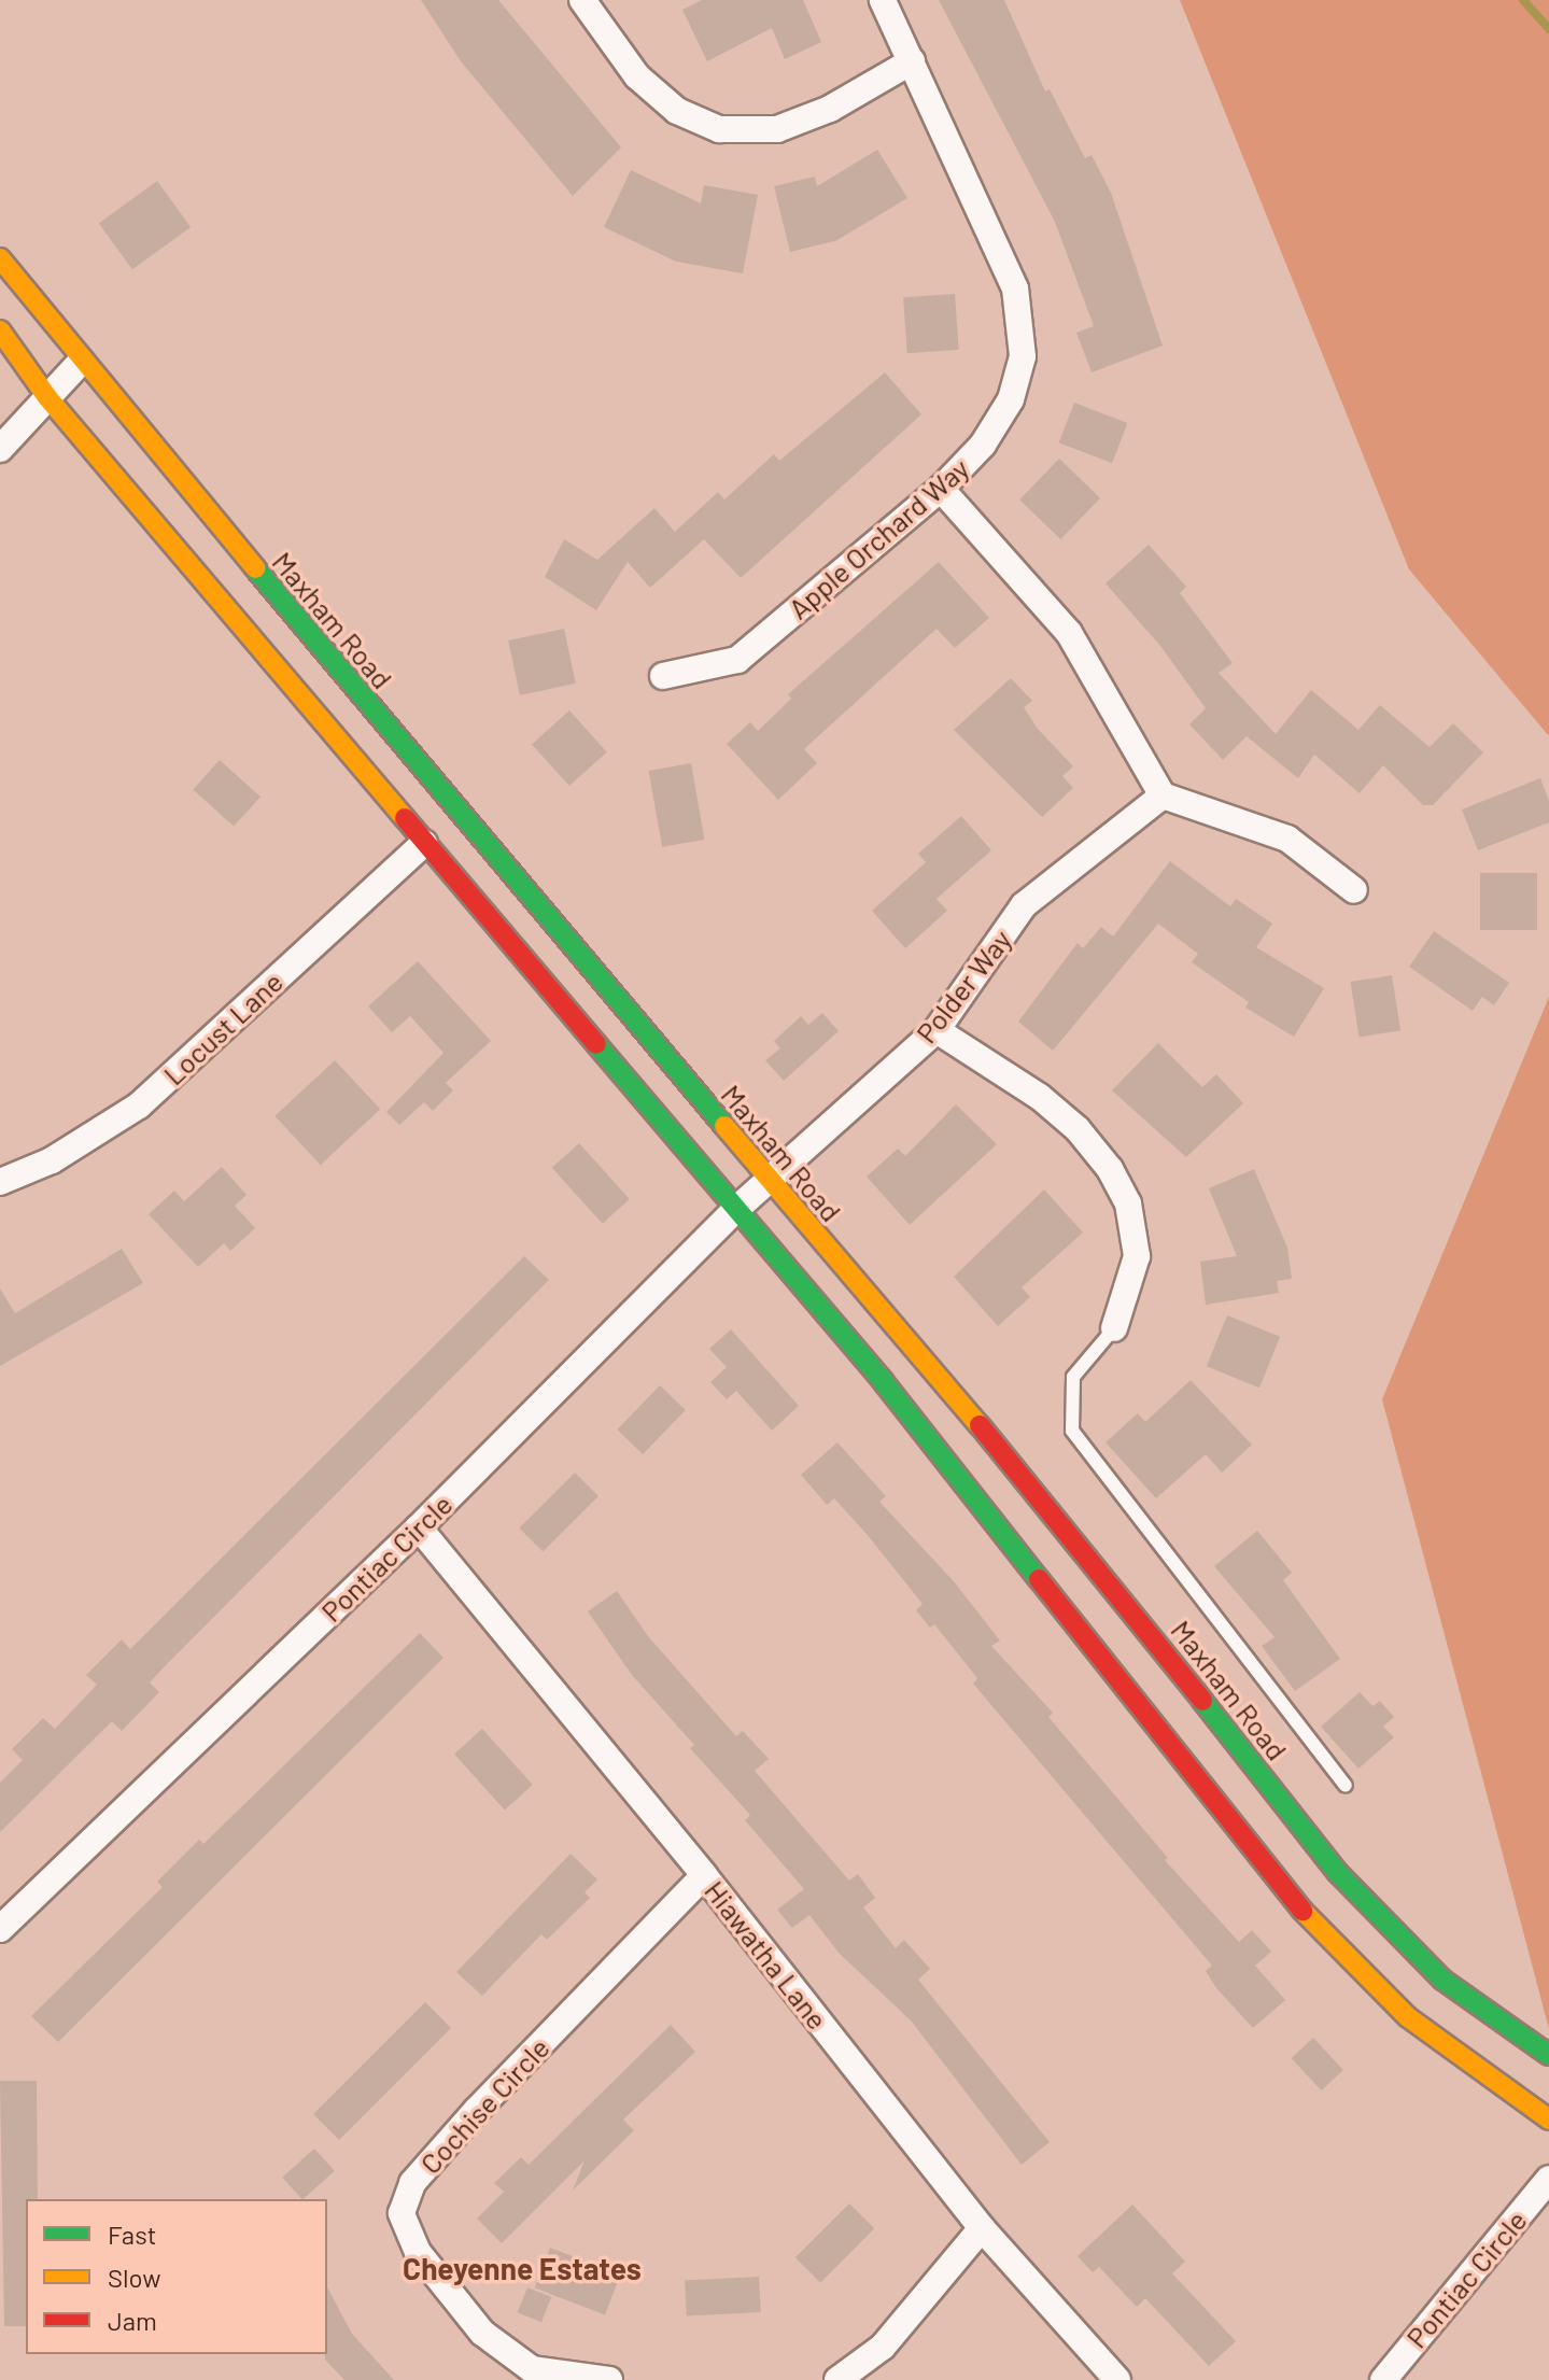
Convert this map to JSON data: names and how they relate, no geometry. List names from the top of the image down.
{
  "streets": {
    "main road": ["Maxham Road"],
    "street": [
      "Apple Orchard Way",
      "Polder Way",
      "Locust Lane",
      "Pontiac Circle",
      "Hiawatha Lane",
      "Cochise Circle"
    ]
  },
  "crossings": [
    ["Maxham Road", "Polder Way"],
    ["Maxham Road", "Pontiac Circle"],
    ["Polder Way", "Pontiac Circle"],
    ["Pontiac Circle", "Hiawatha Lane"],
    ["Hiawatha Lane", "Cochise Circle"]
  ],
  "districts": ["Cheyenne Estates"],
  "legend": ["Fast", "Slow", "Jam"]
}
